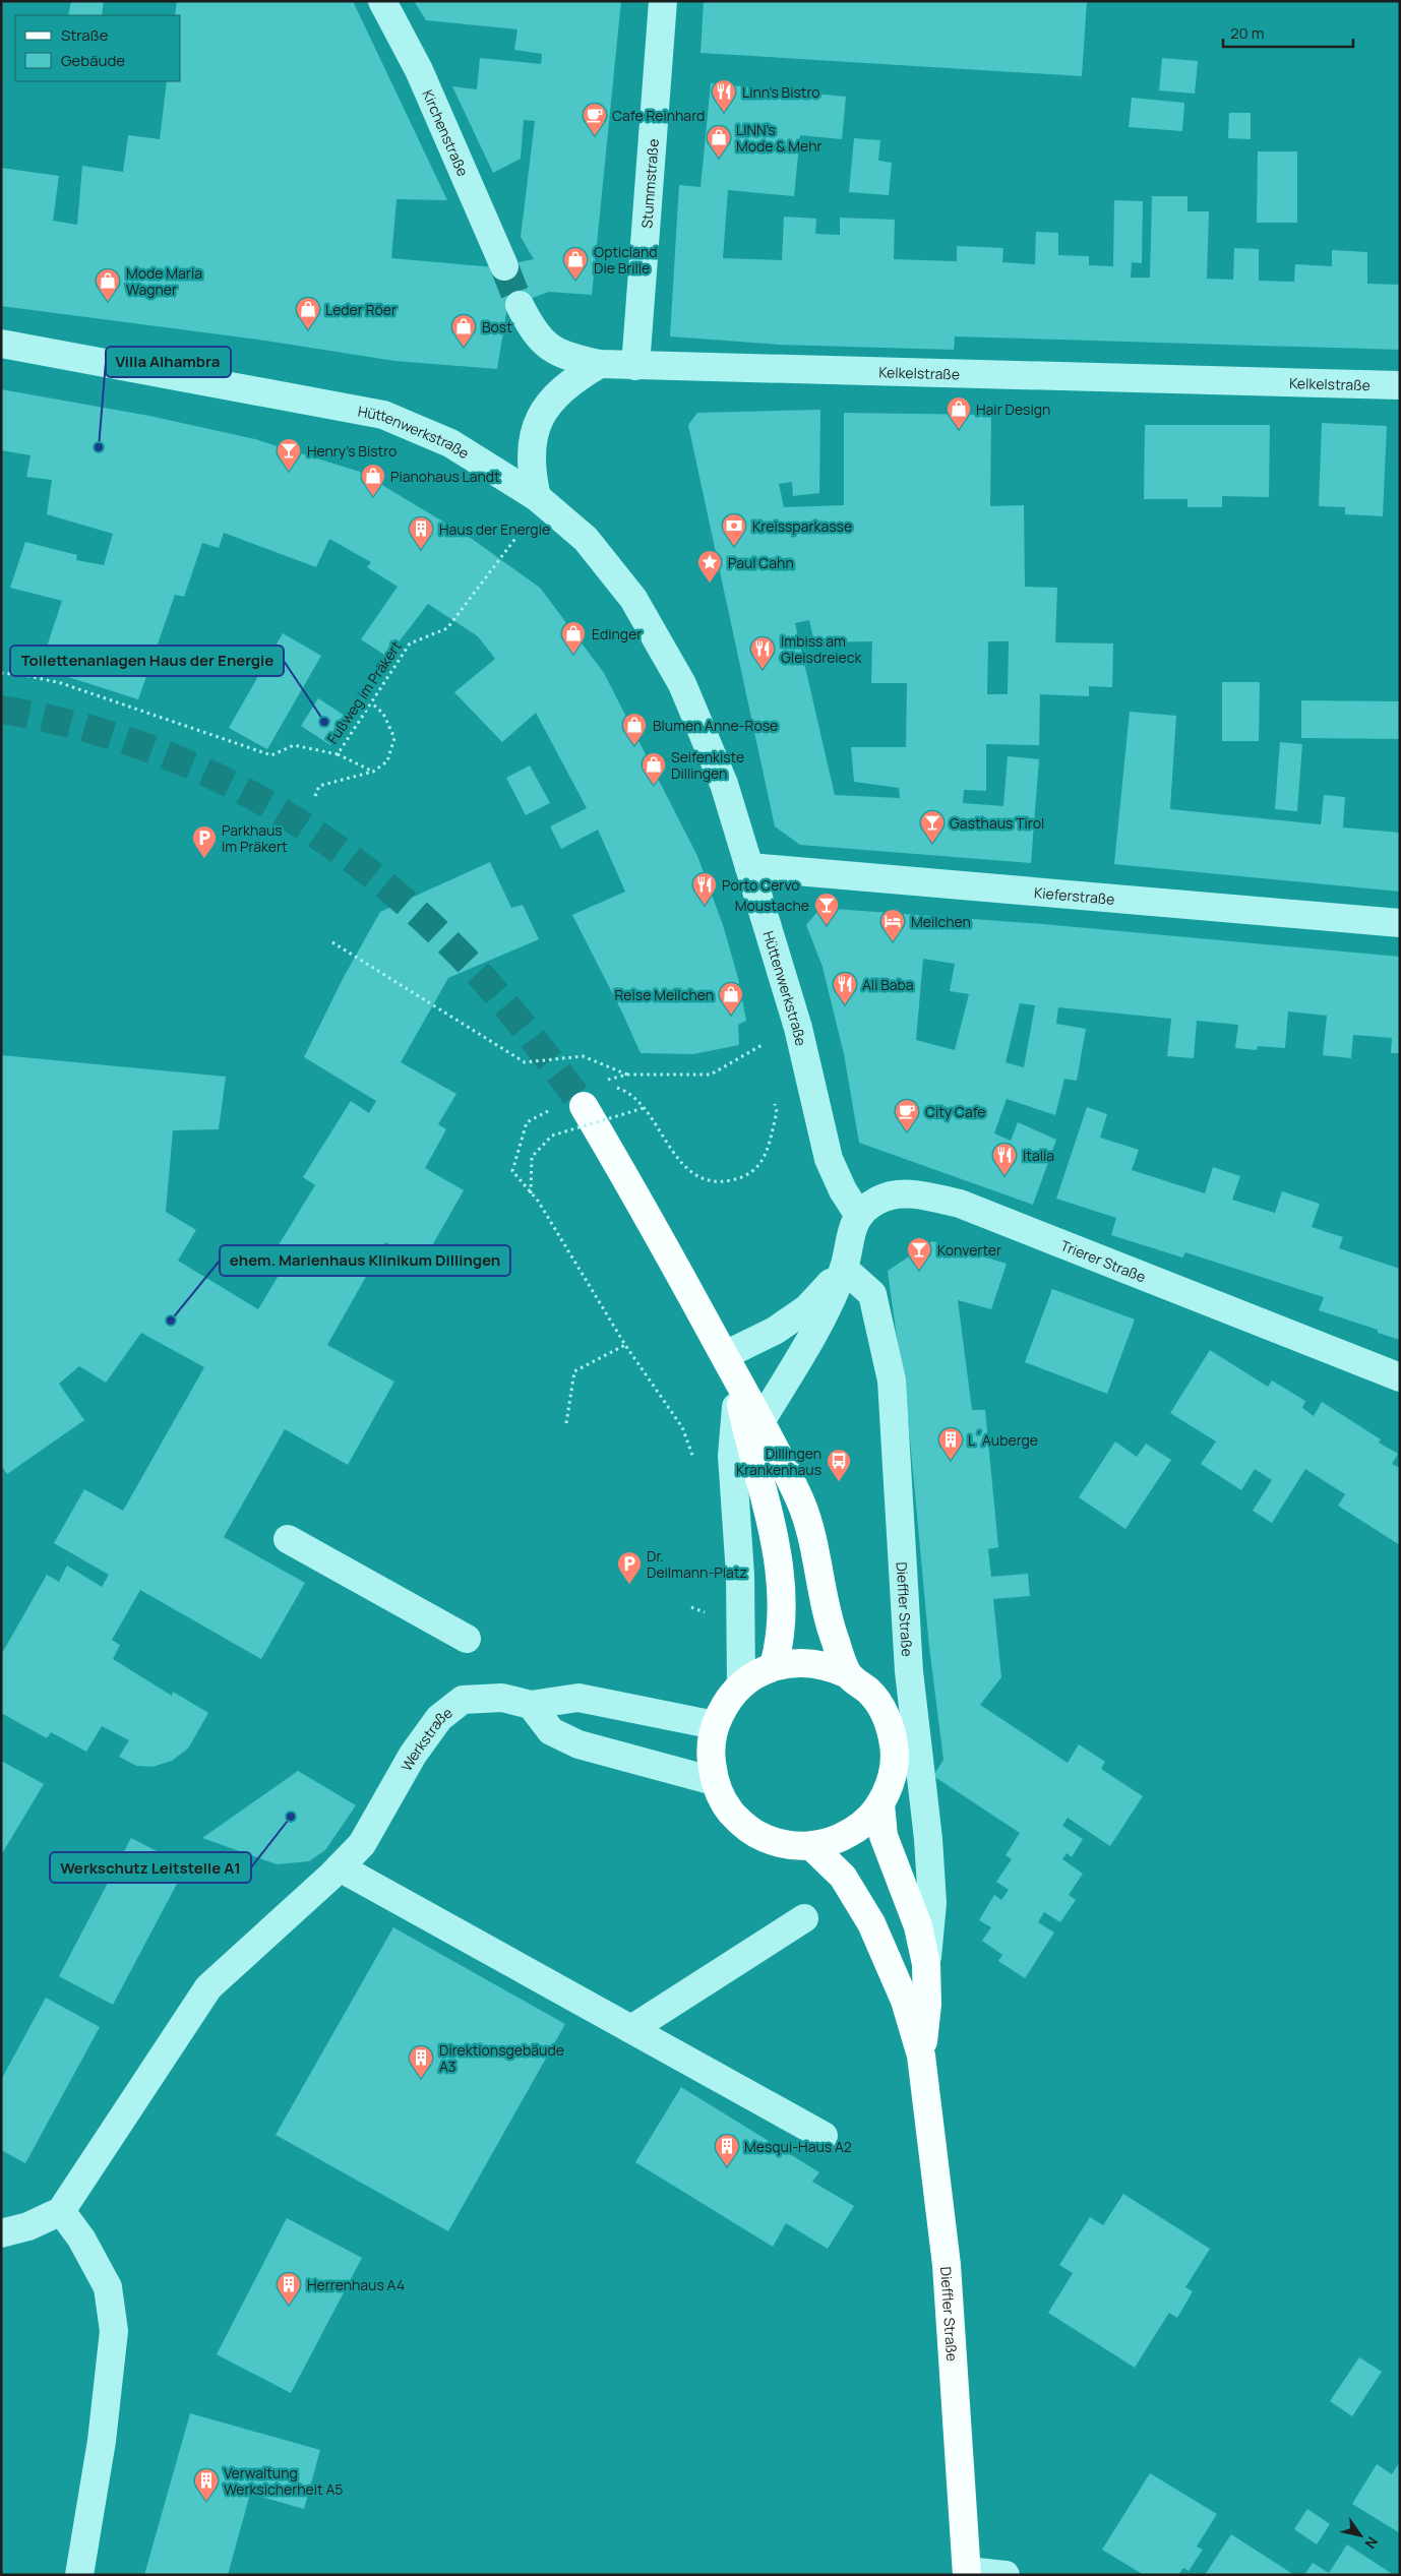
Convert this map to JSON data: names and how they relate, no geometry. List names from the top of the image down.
{
  "streets": {
    "main road": ["Dieffler Straße"],
    "street": [
      "Kirchenstraße",
      "Stummstraße",
      "Kelkelstraße",
      "Hüttenwerkstraße",
      "Kieferstraße",
      "Trierer Straße",
      "Werkstraße"
    ],
    "path": ["Fußweg im Präkert"]
  },
  "crossings": [
    ["Stummstraße", "Kelkelstraße"],
    ["Hüttenwerkstraße", "Fußweg im Präkert"],
    ["Hüttenwerkstraße", "Kieferstraße"],
    ["Hüttenwerkstraße", "Trierer Straße"],
    ["Trierer Straße", "Dieffler Straße"]
  ],
  "places": {
    "restaurant": [
      "Linn's Bistro",
      "Imbiss am Gleisdreieck",
      "Porto Cervo",
      "Ali Baba",
      "Italia"
    ],
    "cafe": ["Cafe Reinhard", "City Cafe"],
    "shop": [
      "LINN’s Mode & Mehr",
      "Opticland Die Brille",
      "Mode Maria Wagner",
      "Leder Röer",
      "Bost",
      "Hair Design",
      "Pianohaus Landt",
      "Edinger",
      "Blumen Anne-Rose",
      "Seifenkiste Dillingen",
      "Reise Meilchen"
    ],
    "other": [
      "Villa Alhambra",
      "Toilettenanlagen Haus der Energie",
      "ehem. Marienhaus Klinikum Dillingen",
      "Werkschutz Leitstelle A1"
    ],
    "bar": [
      "Henry's Bistro",
      "Gasthaus Tirol",
      "Moustache",
      "Konverter"
    ],
    "bank": ["Kreissparkasse"],
    "building": [
      "Haus der Energie",
      "L´Auberge",
      "Direktionsgebäude A3",
      "Mesqui-Haus A2",
      "Herrenhaus A4",
      "Verwaltung Werksicherheit A5"
    ],
    "place": ["Paul Cahn"],
    "parking": ["Parkhaus im Präkert", "Dr. Deilmann-Platz"],
    "hotel": ["Meilchen"],
    "bus stop": ["Dillingen Krankenhaus"]
  },
  "legend": ["Straße", "Gebäude"],
  "scale_bar": "20 m",
  "north": "bottom right"
}
